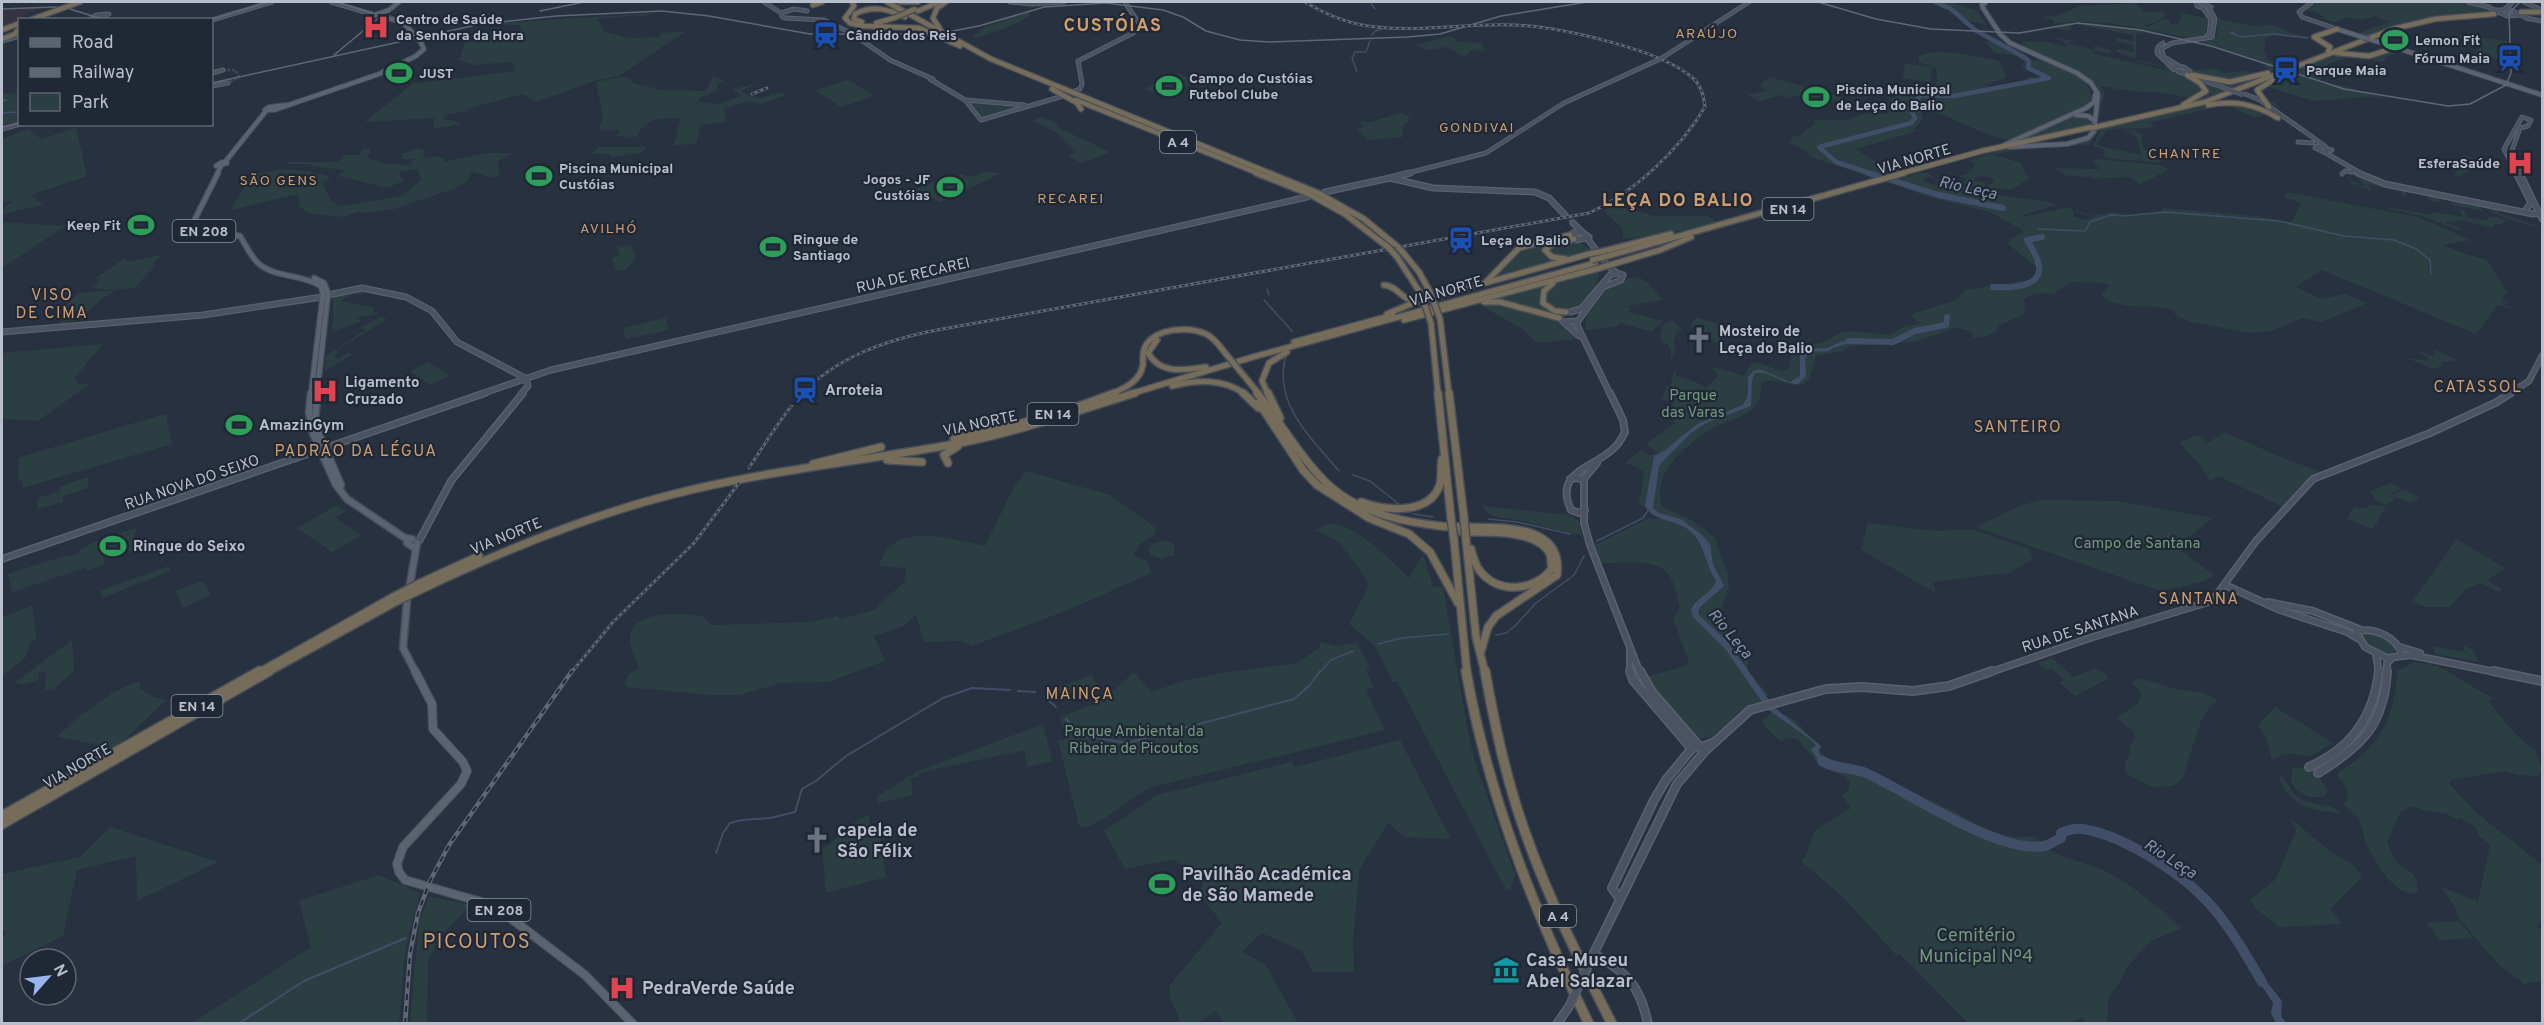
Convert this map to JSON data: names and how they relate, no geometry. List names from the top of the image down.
{
  "streets": {
    "highway": ["A 4", "VIA NORTE", "EN 14"],
    "main road": [
      "EN 208",
      "RUA DE RECAREI",
      "RUA NOVA DO SEIXO",
      "RUA DE SANTANA"
    ]
  },
  "crossings": [
    ["VIA NORTE", "EN 14"],
    ["EN 208", "RUA DE RECAREI"],
    ["EN 208", "RUA NOVA DO SEIXO"],
    ["RUA DE RECAREI", "RUA NOVA DO SEIXO"]
  ],
  "districts": [
    "CUSTÓIAS",
    "ARAÚJO",
    "GONDIVAI",
    "CHANTRE",
    "SÃO GENS",
    "RECAREI",
    "LEÇA DO BALIO",
    "AVILHÓ",
    "VISO DE CIMA",
    "CATASSOL",
    "SANTEIRO",
    "PADRÃO DA LÉGUA",
    "SANTANA",
    "MAINÇA",
    "PICOUTOS"
  ],
  "water": ["Rio Leça"],
  "parks": [
    "Parque das Varas",
    "Campo de Santana",
    "Parque Ambiental da Ribeira de Picoutos",
    "Cemitério Municipal Nº4"
  ],
  "places": {
    "hospital": [
      "Centro de Saúde da Senhora da Hora",
      "EsferaSaúde",
      "Ligamento Cruzado",
      "PedraVerde Saúde"
    ],
    "station": [
      "Cândido dos Reis",
      "Fórum Maia",
      "Parque Maia",
      "Leça do Balio",
      "Arroteia"
    ],
    "sports": [
      "Lemon Fit",
      "JUST",
      "Campo do Custóias Futebol Clube",
      "Piscina Municipal de Leça do Balio",
      "Piscina Municipal Custóias",
      "Jogos - JF Custóias",
      "Keep Fit",
      "Ringue de Santiago",
      "AmazinGym",
      "Ringue do Seixo",
      "Pavilhão Académica de São Mamede"
    ],
    "church": ["Mosteiro de Leça do Balio", "capela de São Félix"],
    "museum": ["Casa-Museu Abel Salazar"]
  },
  "legend": ["Road", "Railway", "Park"],
  "north": "top right"
}
